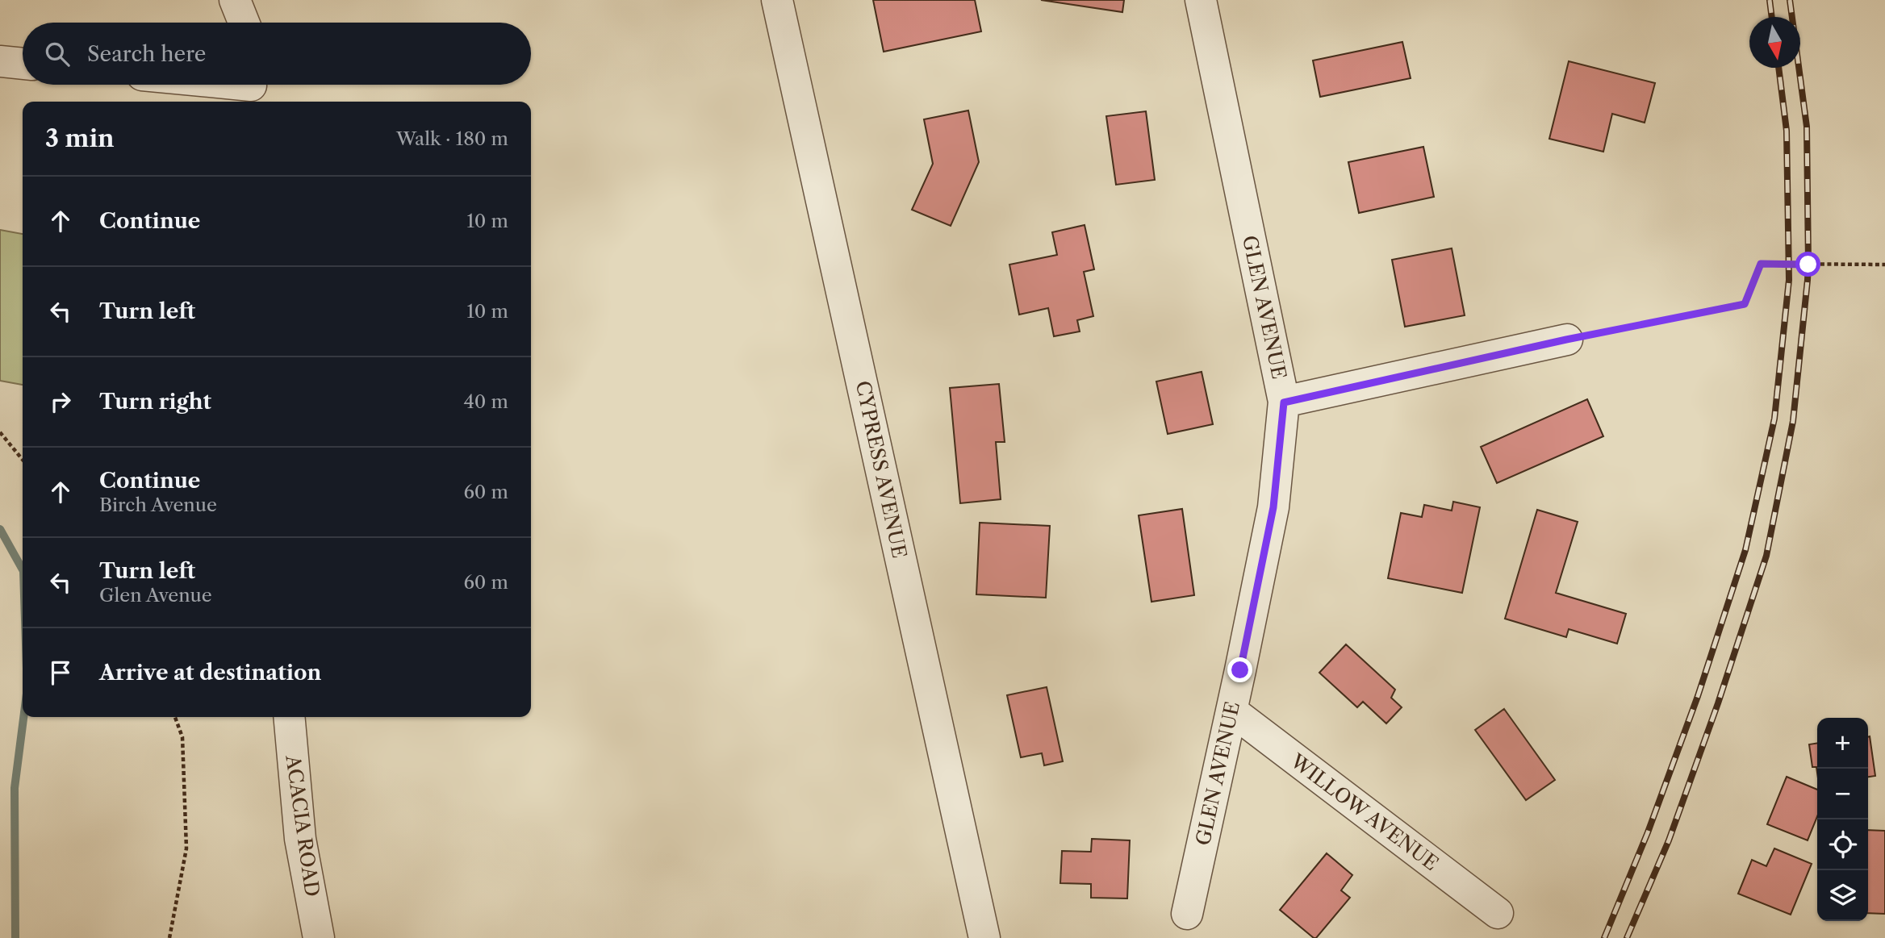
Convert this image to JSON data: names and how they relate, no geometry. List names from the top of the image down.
{
  "streets": {
    "street": [
      "GLEN AVENUE",
      "CYPRESS AVENUE",
      "WILLOW AVENUE",
      "ACACIA ROAD"
    ]
  },
  "crossings": [
    ["GLEN AVENUE", "WILLOW AVENUE"]
  ],
  "north": "bottom",
  "page": {
    "search": "Search here",
    "heading": ["3 min", "Walk · 180 m"],
    "list": [
      ["Continue", "10 m"],
      ["Turn left", "10 m"],
      ["Turn right", "40 m"],
      ["Continue", "Birch Avenue", "60 m"],
      ["Turn left", "Glen Avenue", "60 m"],
      "Arrive at destination"
    ],
    "map_buttons": ["+", "−"]
  }
}
